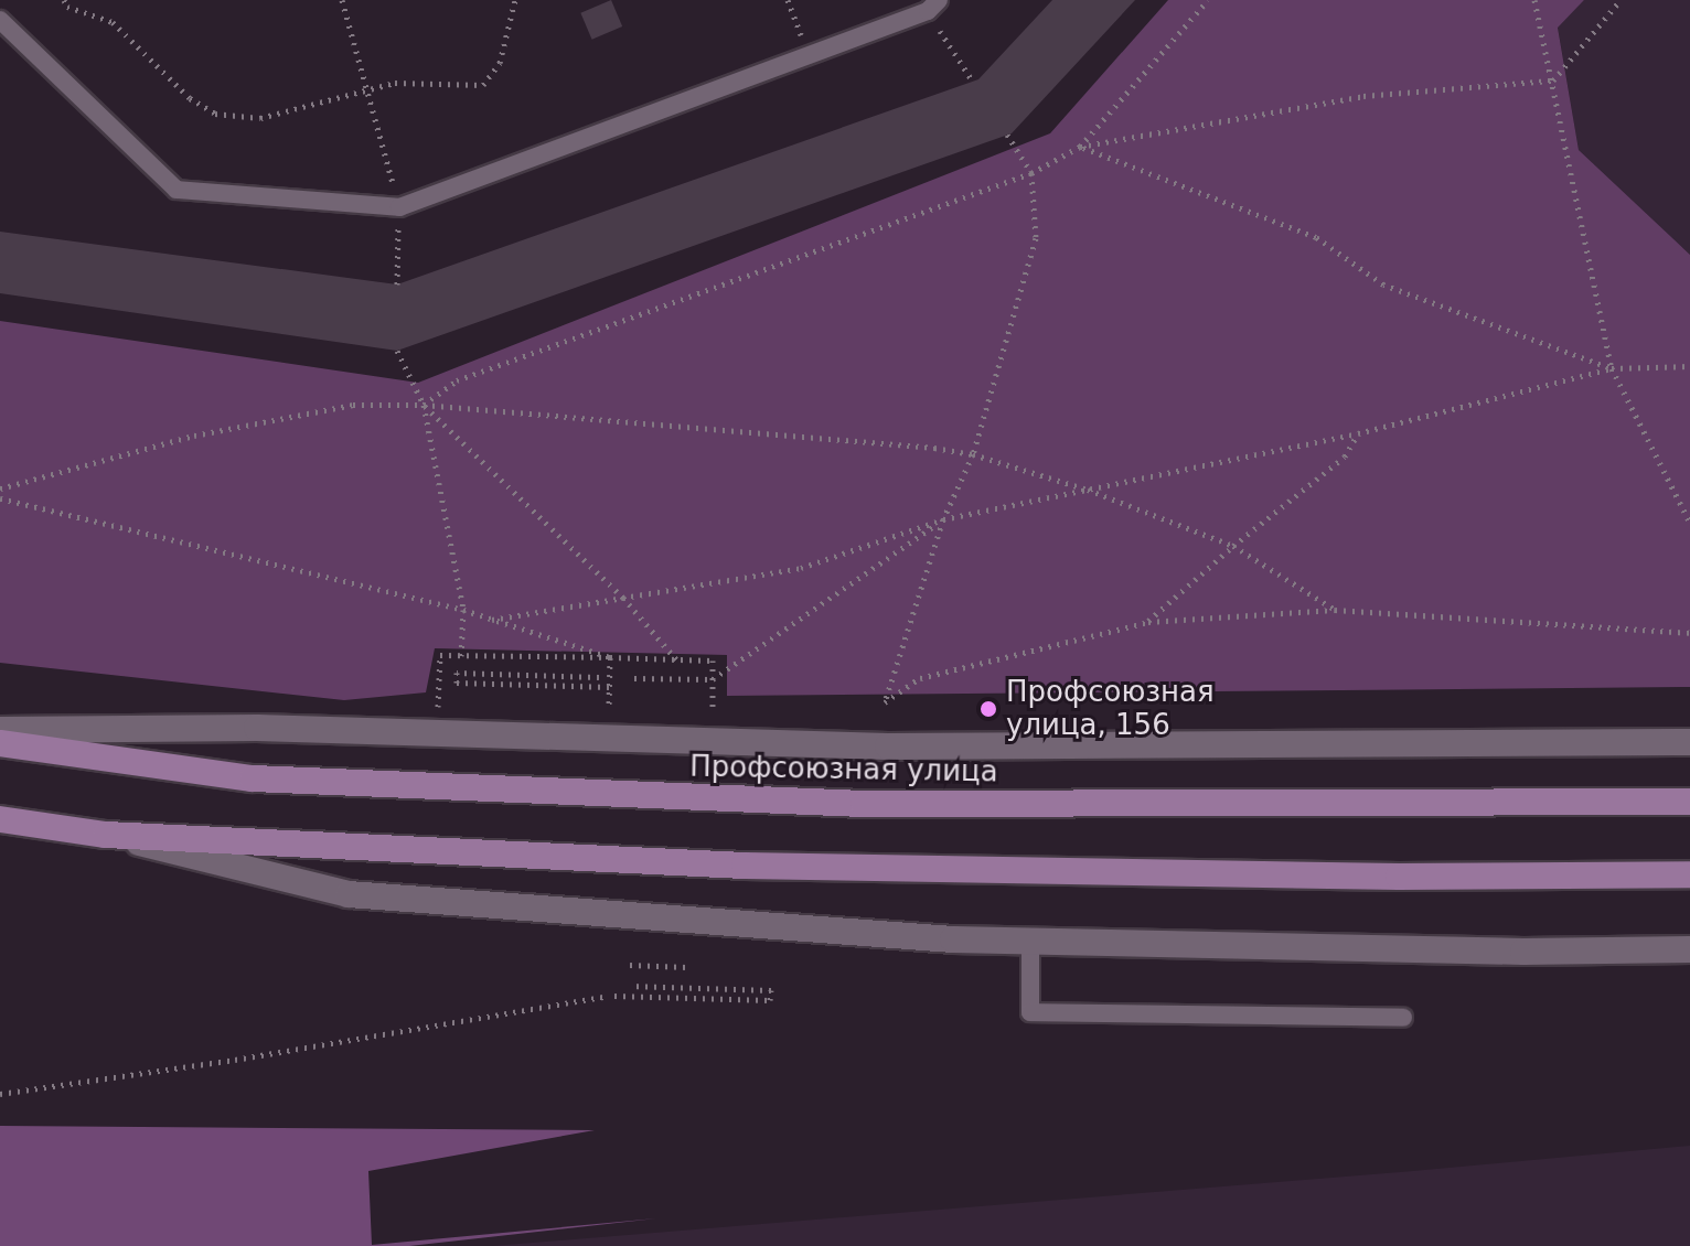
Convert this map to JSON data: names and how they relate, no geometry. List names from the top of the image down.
{
  "streets": {
    "main road": ["Профсоюзная улица"]
  },
  "places": ["Профсоюзная улица, 156"]
}
